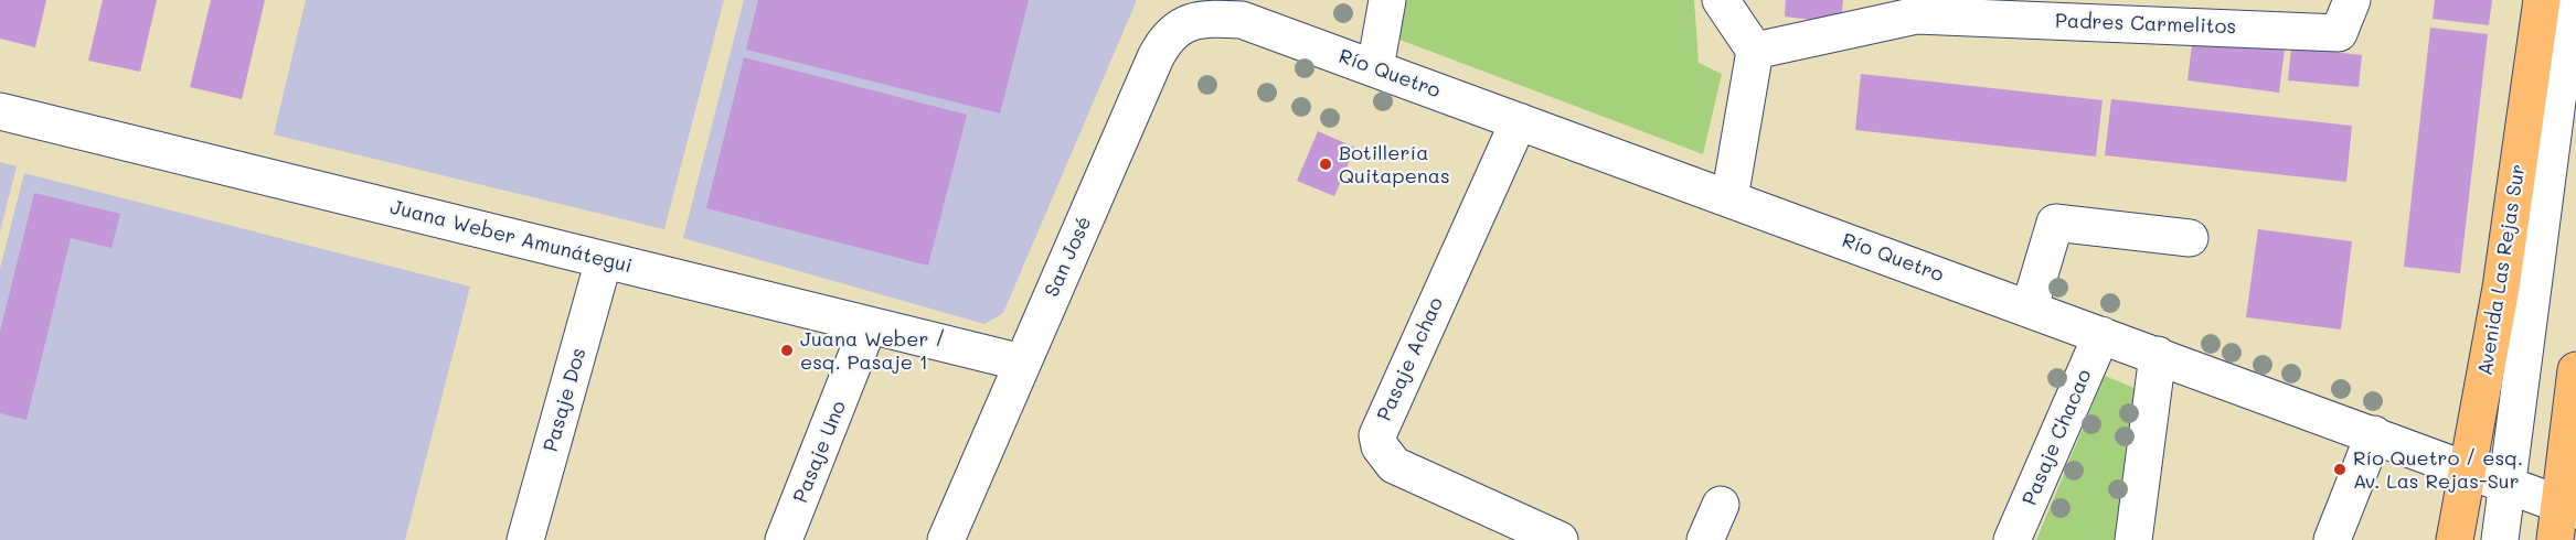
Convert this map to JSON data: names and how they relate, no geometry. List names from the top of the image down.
{
  "streets": {
    "main road": ["Avenida Las Rejas Sur"],
    "street": [
      "Padres Carmelitos",
      "Río Quetro",
      "Juana Weber Amunátegui",
      "San José",
      "Pasaje Achao",
      "Pasaje Dos",
      "Pasaje Chacao",
      "Pasaje Uno"
    ]
  },
  "crossings": [
    ["Río Quetro", "San José"],
    ["Río Quetro", "Avenida Las Rejas Sur"],
    ["Río Quetro", "Pasaje Achao"],
    ["Río Quetro", "Pasaje Chacao"],
    ["Juana Weber Amunátegui", "San José"],
    ["Juana Weber Amunátegui", "Pasaje Dos"],
    ["Juana Weber Amunátegui", "Pasaje Uno"]
  ],
  "places": ["Botillería Quitapenas", "Juana Weber / esq. Pasaje 1", "Río Quetro / esq. Av. Las Rejas-Sur"]
}
